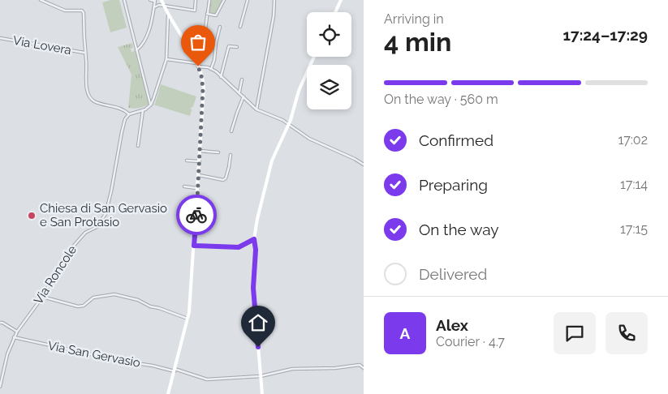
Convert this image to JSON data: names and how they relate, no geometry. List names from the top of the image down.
{
  "streets": {
    "street": ["Via Lovera", "Via Roncole", "Via San Gervasio"]
  },
  "crossings": [
    ["Via Roncole", "Via San Gervasio"]
  ],
  "places": ["Chiesa di San Gervasio e San Protasio"],
  "page": {
    "heading": ["4 min", "Arriving in", "17:24–17:29"],
    "panel": ["Alex", "Courier · 4.7"],
    "bar": "On the way · 560 m",
    "list": [
      ["Confirmed", "17:02"],
      ["Preparing", "17:14"],
      ["On the way", "17:15"],
      "Delivered"
    ],
    "round": "A"
  }
}
